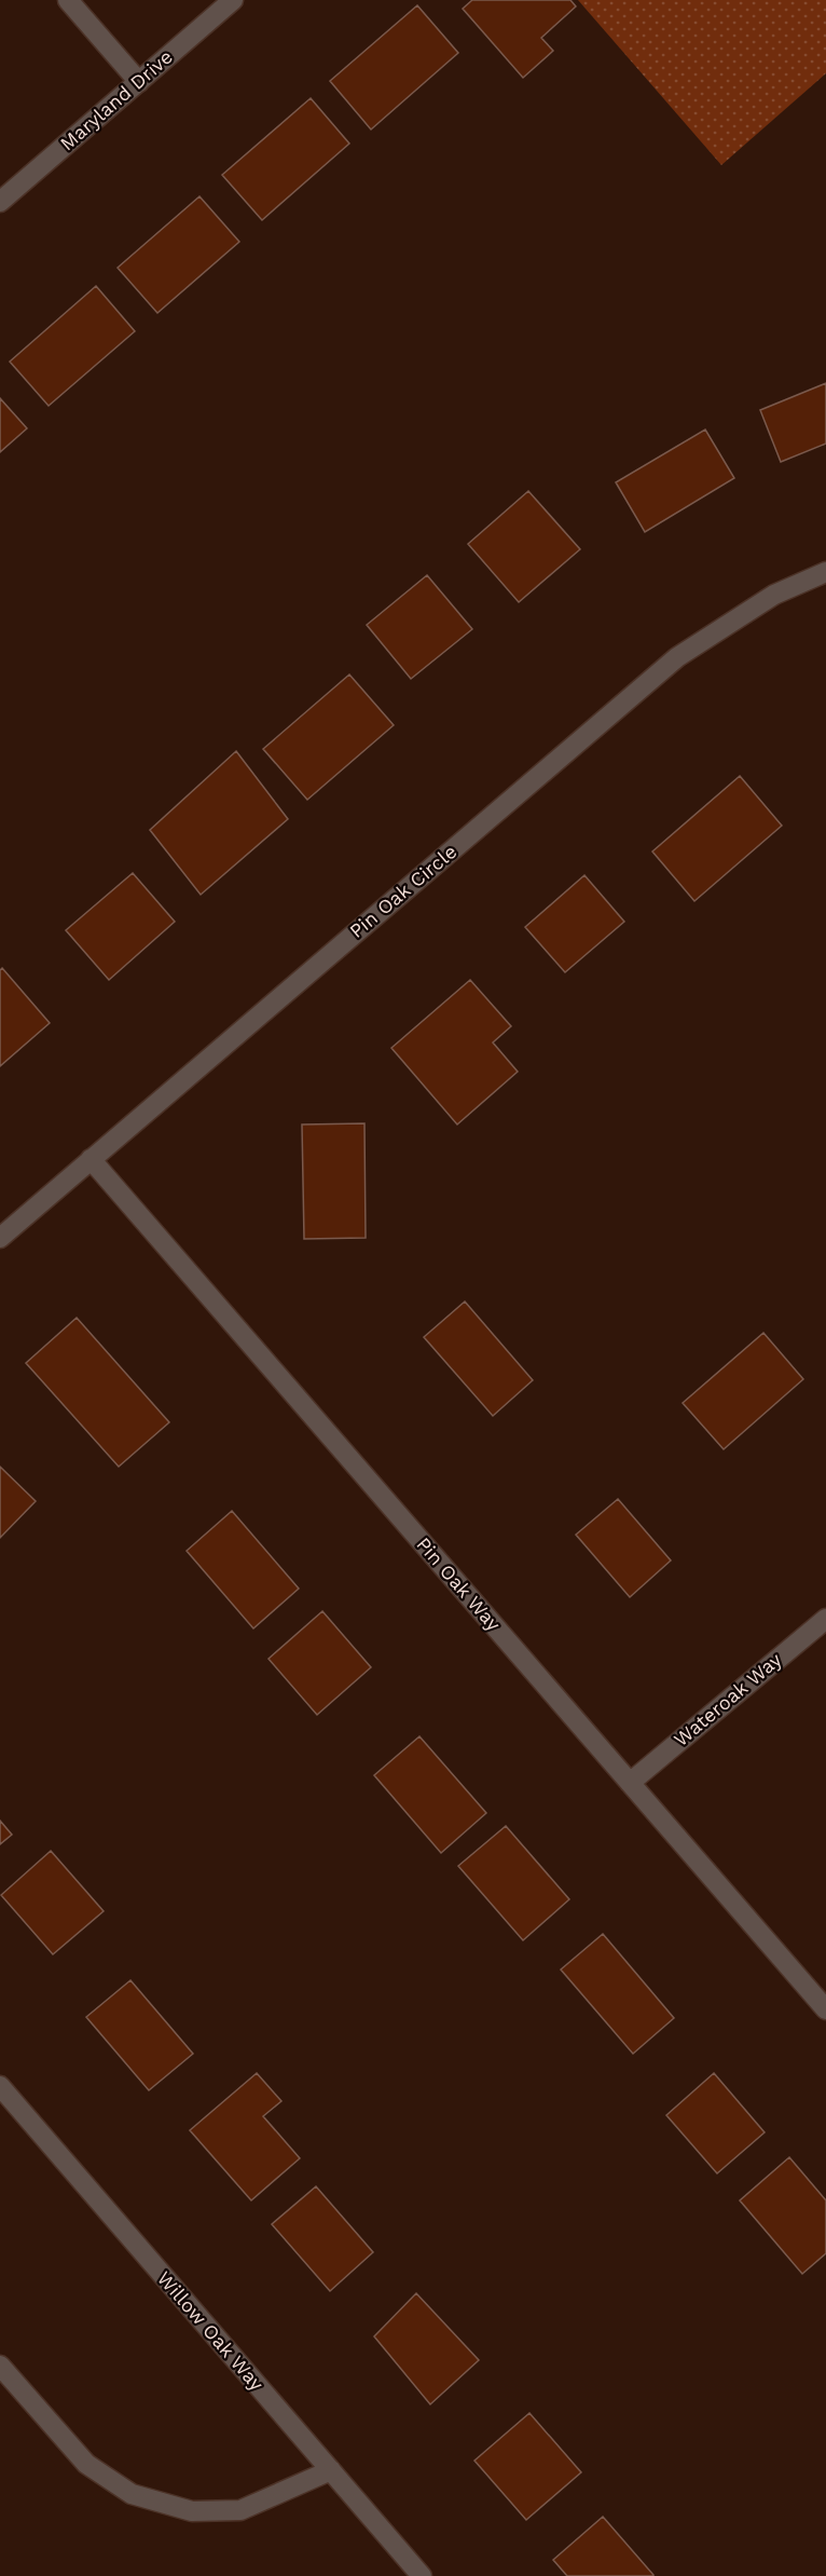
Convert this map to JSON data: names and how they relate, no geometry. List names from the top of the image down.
{
  "streets": {
    "street": [
      "Maryland Drive",
      "Pin Oak Circle",
      "Pin Oak Way",
      "Wateroak Way",
      "Willow Oak Way"
    ]
  },
  "crossings": [
    ["Pin Oak Circle", "Pin Oak Way"],
    ["Pin Oak Way", "Wateroak Way"]
  ]
}
